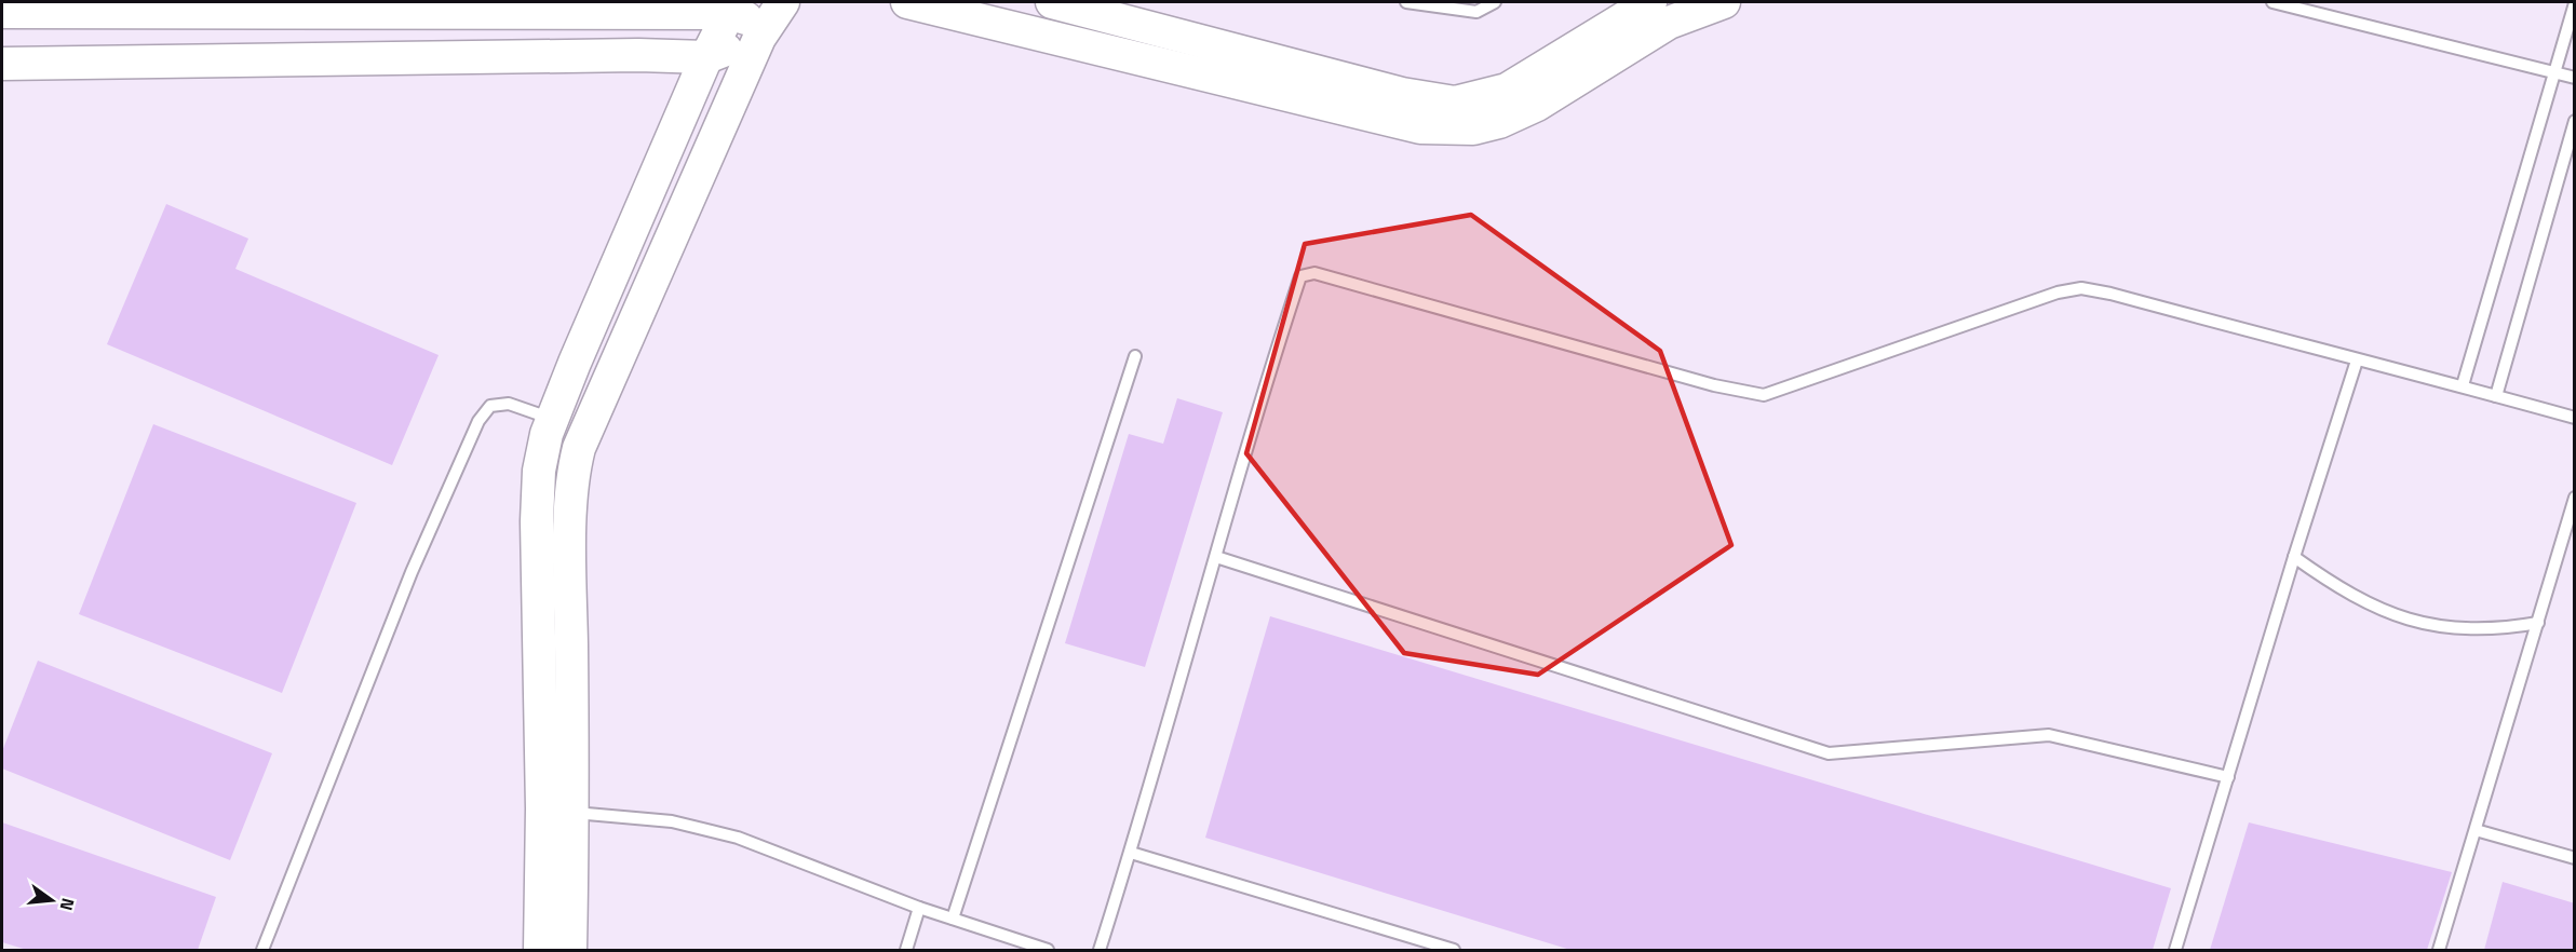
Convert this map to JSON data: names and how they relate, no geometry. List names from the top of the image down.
{
  "north": "right"
}
